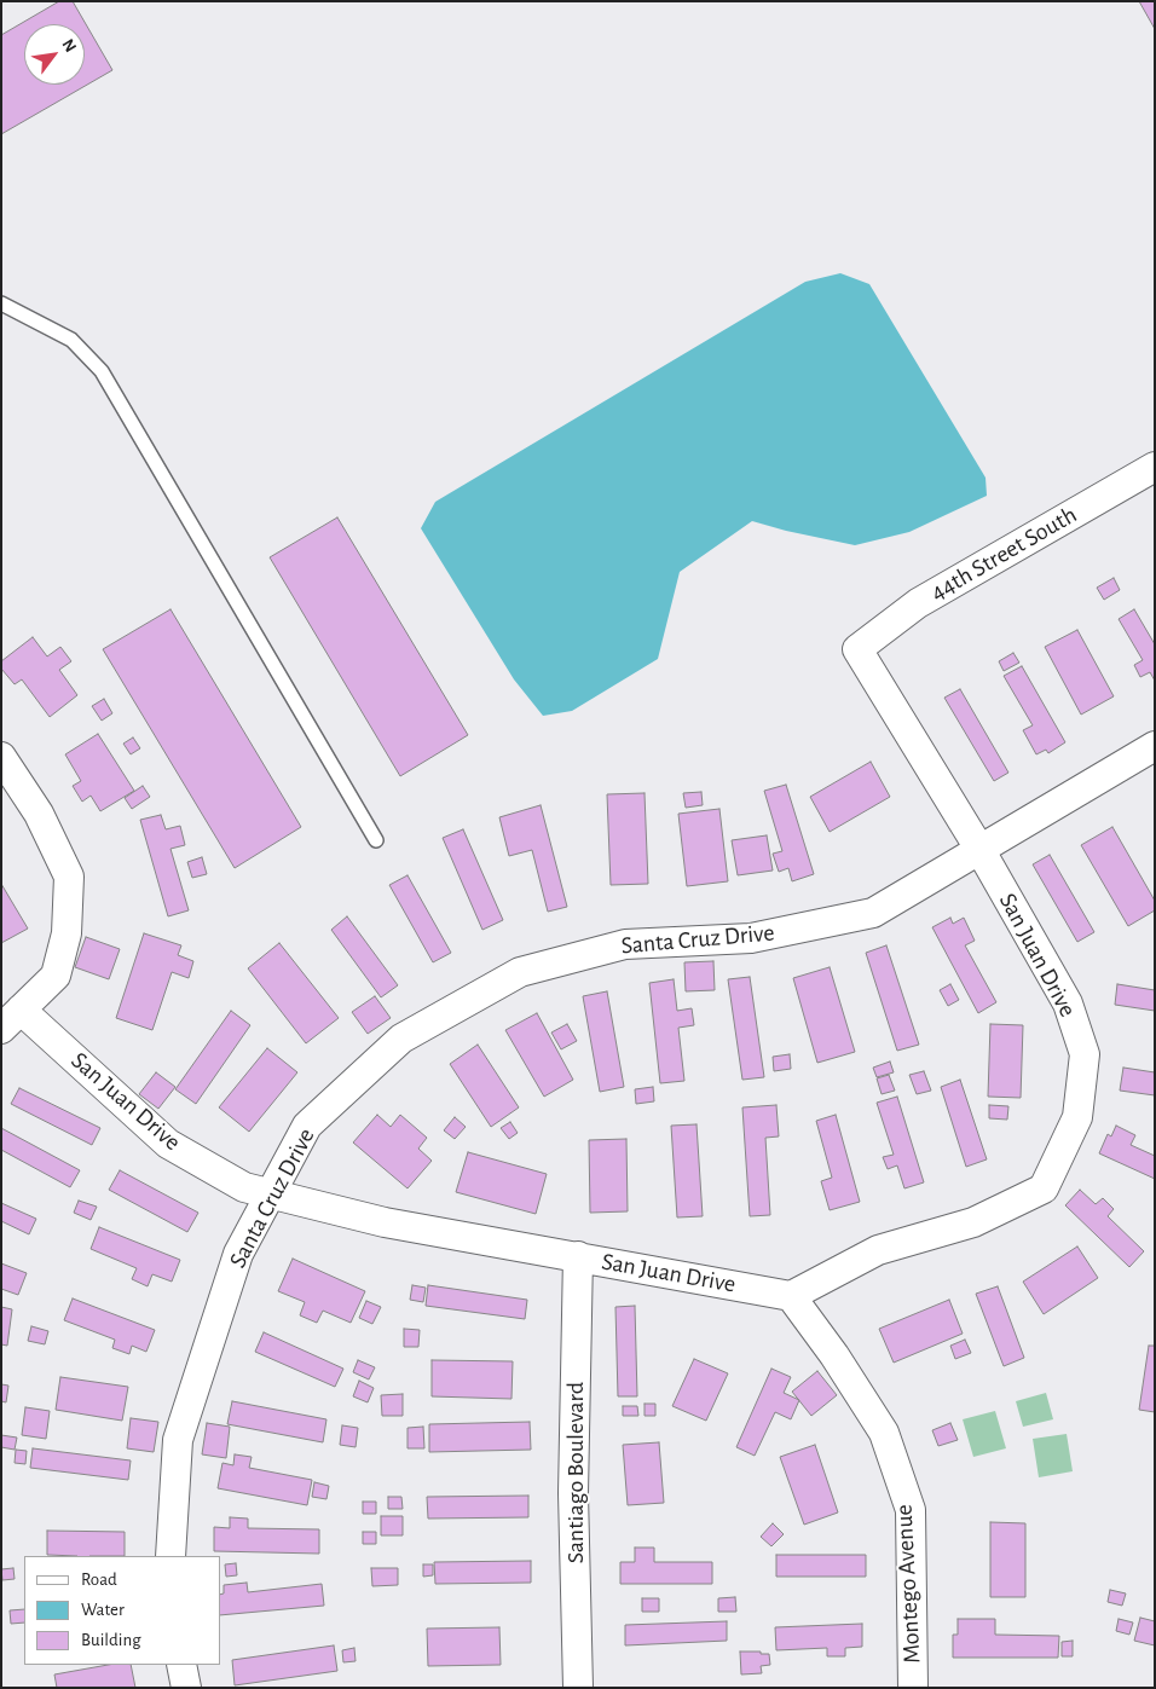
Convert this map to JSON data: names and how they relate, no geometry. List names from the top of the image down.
{
  "streets": {
    "street": [
      "44th Street South",
      "Santa Cruz Drive",
      "San Juan Drive",
      "Santiago Boulevard",
      "Montego Avenue"
    ]
  },
  "crossings": [
    ["44th Street South", "San Juan Drive"],
    ["Santa Cruz Drive", "San Juan Drive"],
    ["San Juan Drive", "Santiago Boulevard"],
    ["San Juan Drive", "Montego Avenue"]
  ],
  "legend": ["Road", "Water", "Building"],
  "north": "top right"
}
